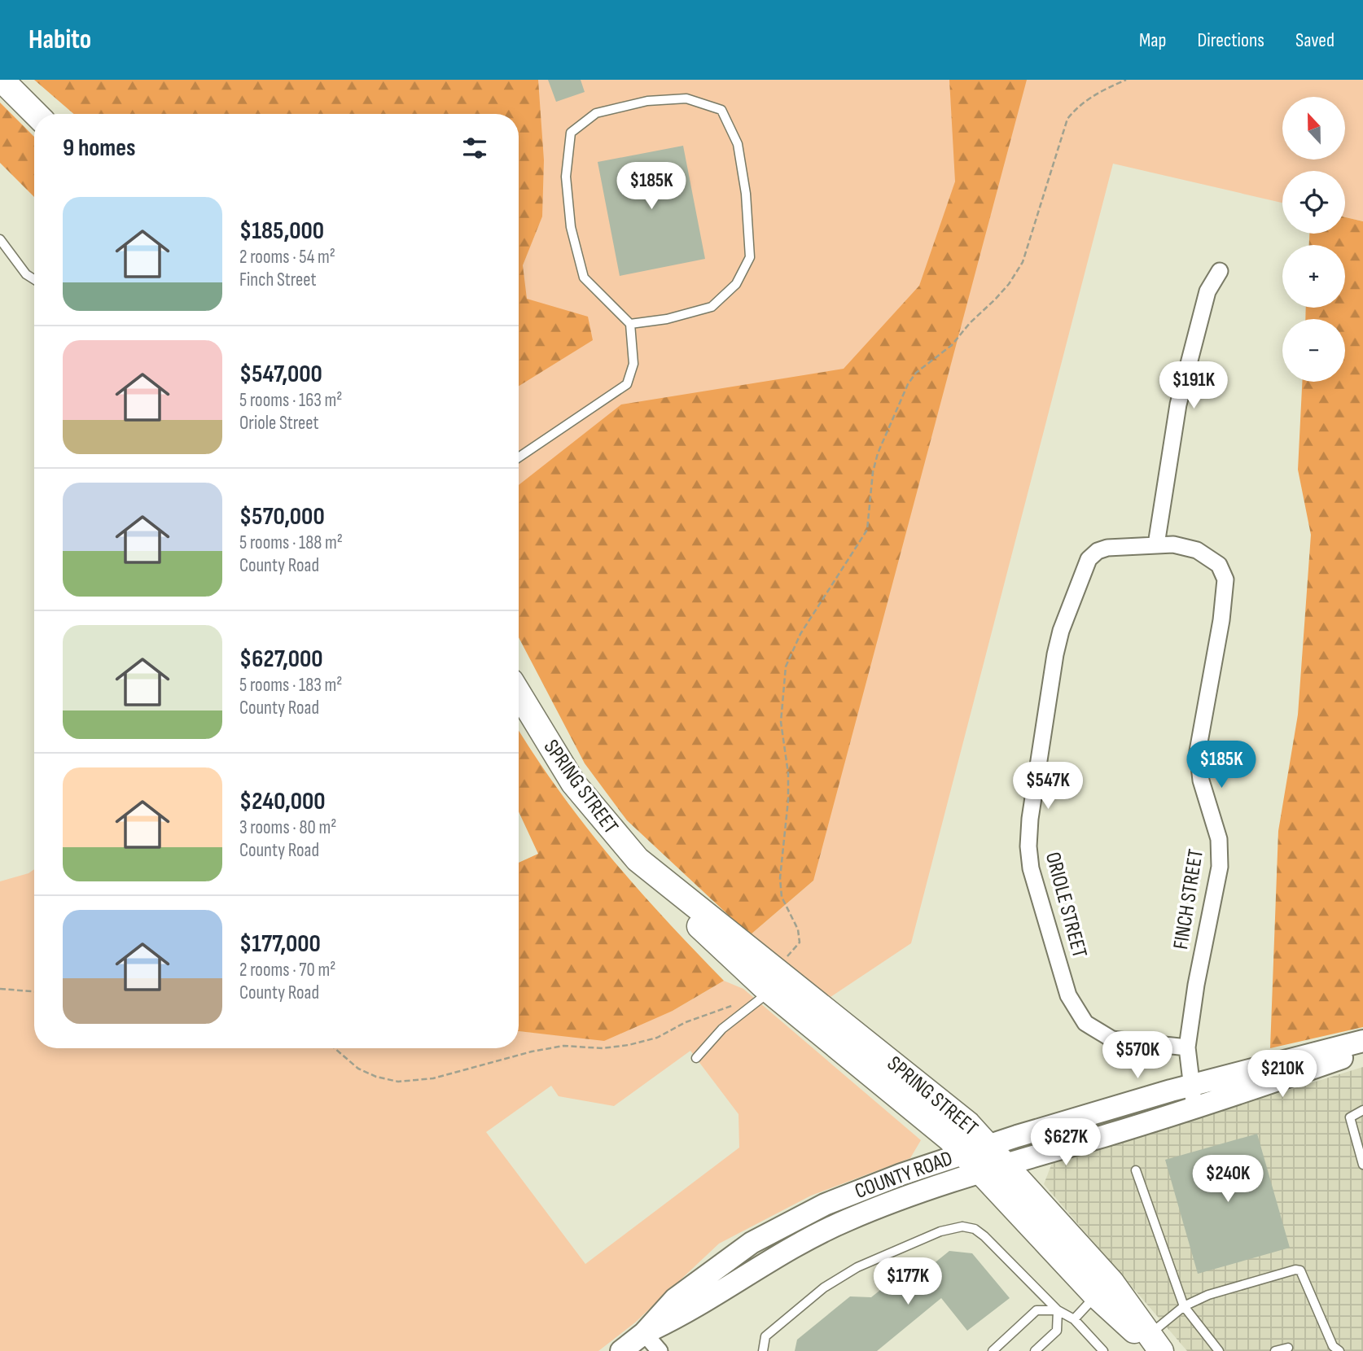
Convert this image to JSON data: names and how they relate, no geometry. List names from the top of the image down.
{
  "streets": {
    "main road": ["SPRING STREET", "COUNTY ROAD"],
    "street": ["FINCH STREET", "ORIOLE STREET"]
  },
  "crossings": [
    ["SPRING STREET", "COUNTY ROAD"],
    ["FINCH STREET", "ORIOLE STREET"],
    ["FINCH STREET", "COUNTY ROAD"]
  ],
  "north": "top",
  "page": {
    "header": "Habito",
    "nav": ["Map", "Directions", "Saved"],
    "map_buttons": ["+", "−"],
    "heading": "9 homes",
    "price": [
      "$185K",
      "$191K",
      "$185K",
      "$547K",
      "$570K",
      "$210K",
      "$627K",
      "$240K",
      "$177K"
    ],
    "list": [
      {
        "name": "$185,000",
        "note": "2 rooms · 54 m² · Finch Street"
      },
      {
        "name": "$547,000",
        "note": "5 rooms · 163 m² · Oriole Street"
      },
      {
        "name": "$570,000",
        "note": "5 rooms · 188 m² · County Road"
      },
      {
        "name": "$627,000",
        "note": "5 rooms · 183 m² · County Road"
      },
      {
        "name": "$240,000",
        "note": "3 rooms · 80 m² · County Road"
      },
      {
        "name": "$177,000",
        "note": "2 rooms · 70 m² · County Road"
      }
    ]
  }
}
